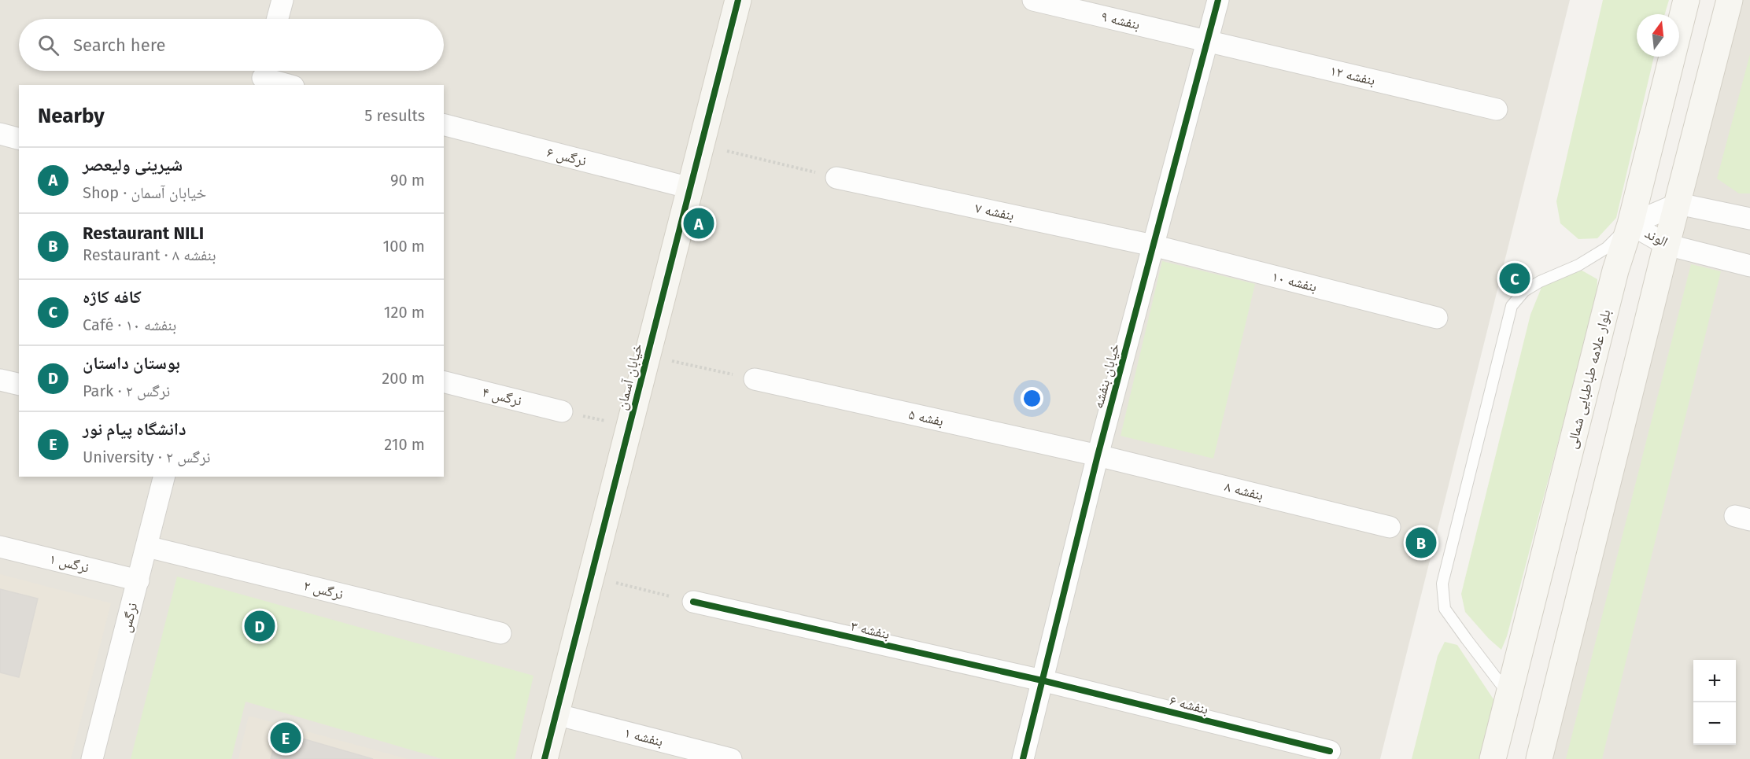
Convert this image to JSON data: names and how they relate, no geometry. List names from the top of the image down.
{
  "streets": {
    "main road": ["خیابان آسمان", "بلوار علامه طباطبایی شمالی"],
    "street": [
      "بنفشه ۹",
      "بنفشه ۱۲",
      "نرگس ۶",
      "بنفشه ۷",
      "الوند",
      "بنفشه ۱۰",
      "خیابان بنفشه",
      "نرگس ۴",
      "بفشه ۵",
      "بنفشه ۸",
      "نرگس ۱",
      "نرگس ۲",
      "نرگس",
      "بنفشه ۳",
      "بنفشه ۶",
      "بنفشه ۱"
    ]
  },
  "crossings": [
    ["بنفشه ۹", "بنفشه ۱۲"],
    ["بنفشه ۹", "خیابان بنفشه"],
    ["بنفشه ۱۲", "خیابان بنفشه"],
    ["نرگس ۶", "خیابان آسمان"],
    ["بنفشه ۷", "بنفشه ۱۰"],
    ["بنفشه ۷", "خیابان بنفشه"],
    ["الوند", "بلوار علامه طباطبایی شمالی"],
    ["بنفشه ۱۰", "خیابان بنفشه"],
    ["خیابان بنفشه", "بفشه ۵"],
    ["خیابان بنفشه", "بنفشه ۸"],
    ["خیابان بنفشه", "بنفشه ۳"],
    ["خیابان بنفشه", "بنفشه ۶"],
    ["خیابان آسمان", "بنفشه ۱"],
    ["بفشه ۵", "بنفشه ۸"],
    ["نرگس ۱", "نرگس"],
    ["نرگس ۲", "نرگس"],
    ["بنفشه ۳", "بنفشه ۶"]
  ],
  "north": "top",
  "page": {
    "search": "Search here",
    "heading": ["Nearby", "5 results"],
    "list": [
      {
        "mark": "A",
        "name": "شیرینی ولیعصر",
        "note": "Shop · خیابان آسمان",
        "value": "90 m"
      },
      {
        "mark": "B",
        "name": "Restaurant NILI",
        "note": "Restaurant · بنفشه ۸",
        "value": "100 m"
      },
      {
        "mark": "C",
        "name": "کافه کاژه",
        "note": "Café · بنفشه ۱۰",
        "value": "120 m"
      },
      {
        "mark": "D",
        "name": "بوستان داستان",
        "note": "Park · نرگس ۲",
        "value": "200 m"
      },
      {
        "mark": "E",
        "name": "دانشگاه پیام نور",
        "note": "University · نرگس ۲",
        "value": "210 m"
      }
    ],
    "pins": [
      "A",
      "C",
      "B",
      "D",
      "E"
    ],
    "map_buttons": ["+", "−"]
  }
}
